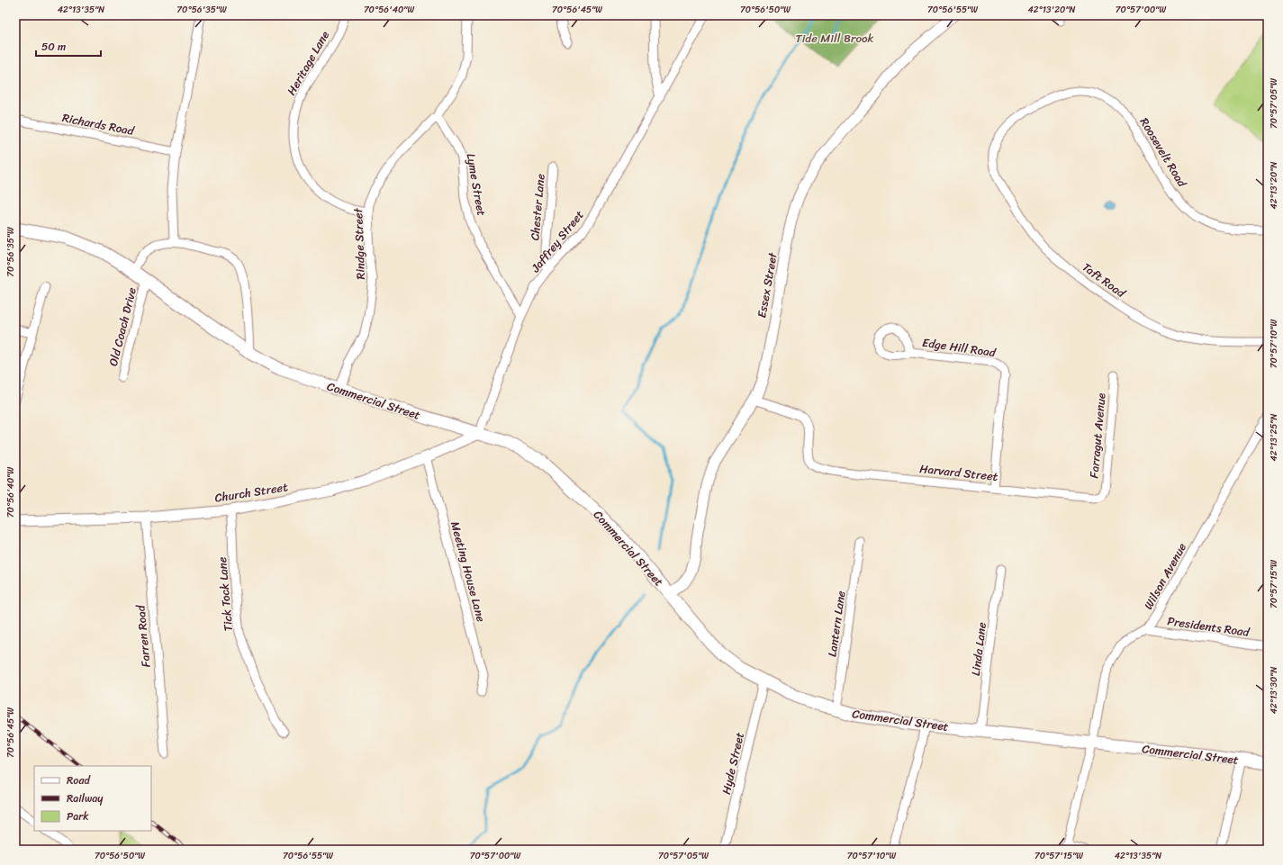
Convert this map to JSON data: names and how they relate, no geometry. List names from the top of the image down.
{
  "streets": {
    "main road": ["Commercial Street"],
    "street": [
      "Heritage Lane",
      "Richards Road",
      "Roosevelt Road",
      "Lyme Street",
      "Chester Lane",
      "Jaffrey Street",
      "Rindge Street",
      "Taft Road",
      "Essex Street",
      "Old Coach Drive",
      "Edge Hill Road",
      "Farragut Avenue",
      "Harvard Street",
      "Church Street",
      "Meeting House Lane",
      "Wilson Avenue",
      "Tick Tock Lane",
      "Lantern Lane",
      "Presidents Road",
      "Farren Road",
      "Linda Lane",
      "Hyde Street"
    ]
  },
  "crossings": [
    ["Heritage Lane", "Rindge Street"],
    ["Roosevelt Road", "Taft Road"],
    ["Lyme Street", "Jaffrey Street"],
    ["Lyme Street", "Rindge Street"],
    ["Chester Lane", "Jaffrey Street"],
    ["Jaffrey Street", "Commercial Street"],
    ["Jaffrey Street", "Church Street"],
    ["Rindge Street", "Commercial Street"],
    ["Essex Street", "Commercial Street"],
    ["Essex Street", "Harvard Street"],
    ["Old Coach Drive", "Commercial Street"],
    ["Edge Hill Road", "Harvard Street"],
    ["Commercial Street", "Church Street"],
    ["Commercial Street", "Wilson Avenue"],
    ["Commercial Street", "Lantern Lane"],
    ["Commercial Street", "Linda Lane"],
    ["Commercial Street", "Hyde Street"],
    ["Farragut Avenue", "Harvard Street"],
    ["Church Street", "Meeting House Lane"],
    ["Church Street", "Tick Tock Lane"],
    ["Church Street", "Farren Road"],
    ["Wilson Avenue", "Presidents Road"]
  ],
  "parks": ["Tide Mill Brook"],
  "legend": ["Road", "Railway", "Park"],
  "scale_bar": "50 m",
  "coordinates": [
    "42°13'35\"N",
    "70°56'35\"W",
    "70°56'40\"W",
    "70°56'45\"W",
    "70°56'50\"W",
    "70°56'55\"W",
    "42°13'20\"N",
    "70°57'00\"W",
    "70°57'05\"W",
    "70°57'10\"W",
    "42°13'25\"N",
    "70°57'15\"W",
    "42°13'30\"N"
  ]
}
